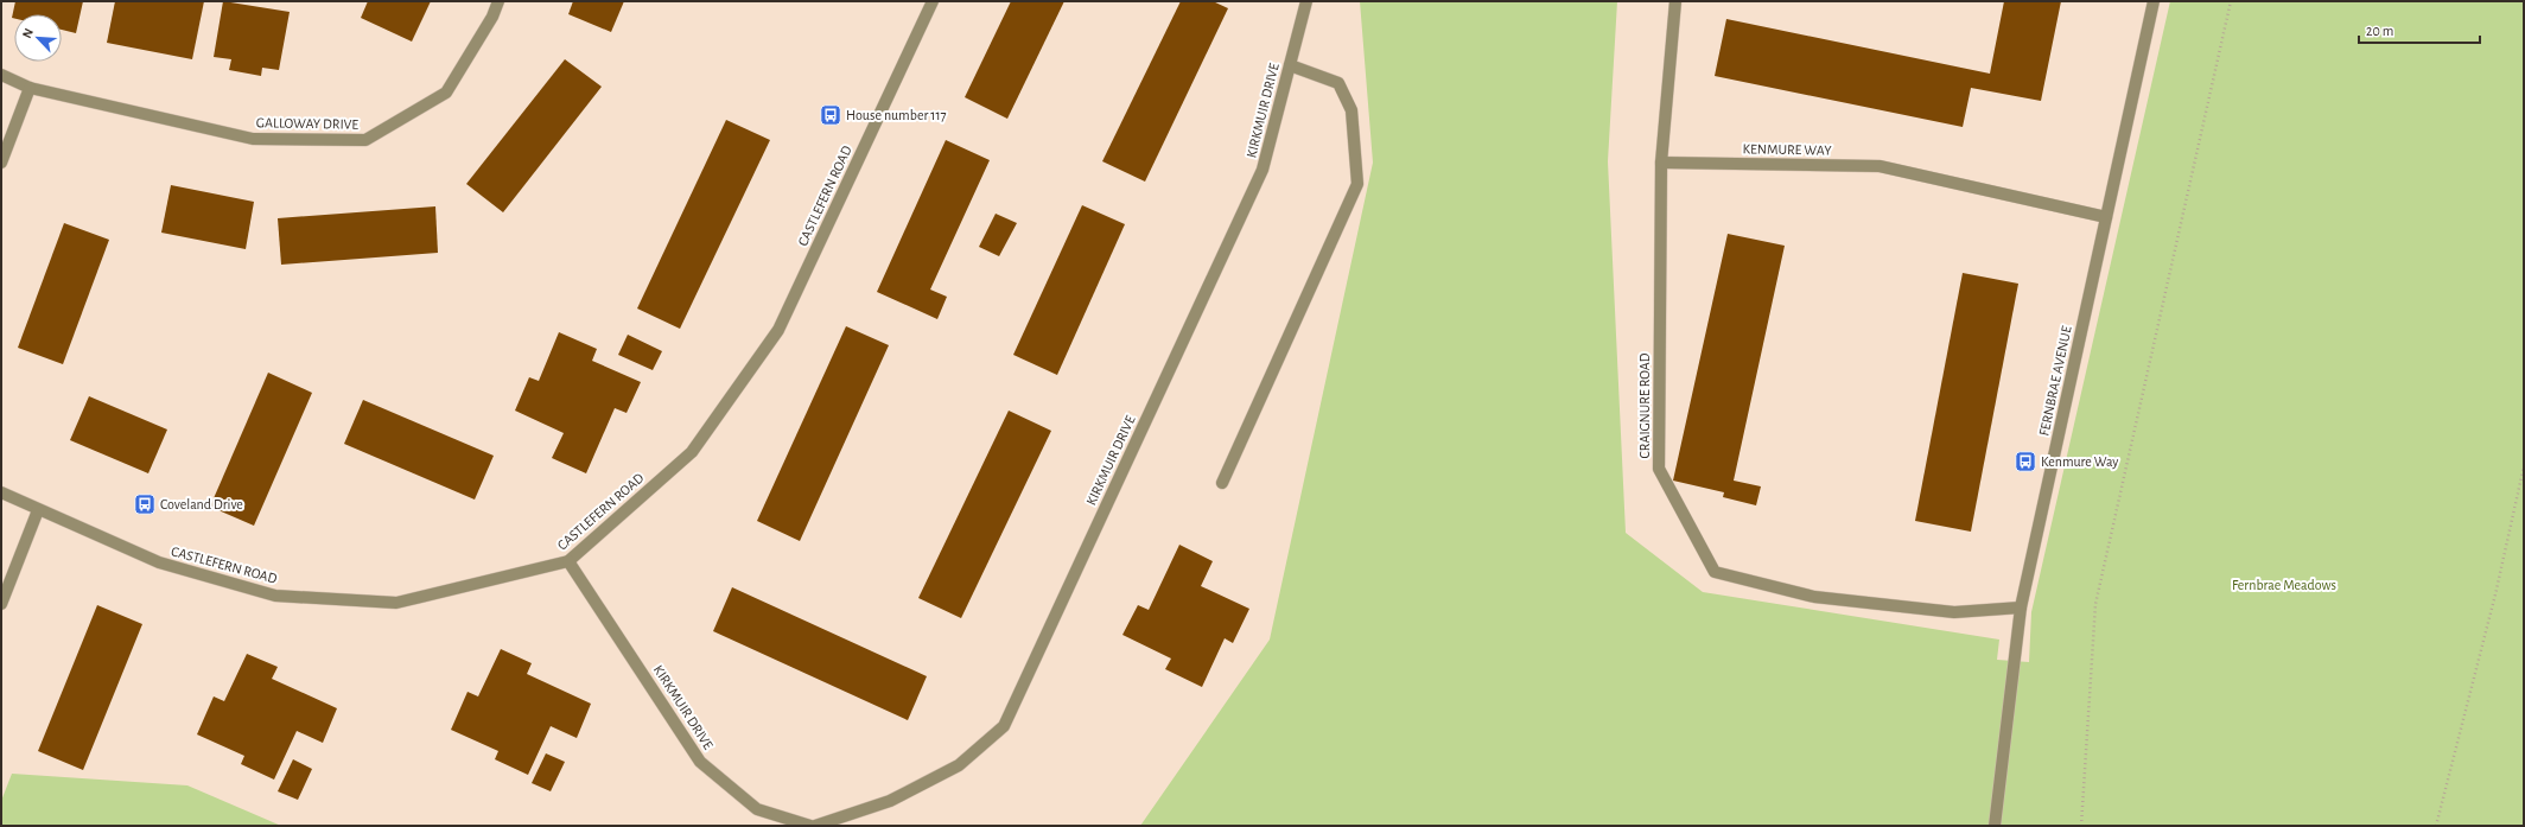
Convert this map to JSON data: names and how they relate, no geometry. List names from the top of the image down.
{
  "streets": {
    "street": [
      "KIRKMUIR DRIVE",
      "GALLOWAY DRIVE",
      "KENMURE WAY",
      "CASTLEFERN ROAD",
      "FERNBRAE AVENUE",
      "CRAIGNURE ROAD"
    ]
  },
  "crossings": [
    ["KIRKMUIR DRIVE", "CASTLEFERN ROAD"],
    ["KENMURE WAY", "FERNBRAE AVENUE"],
    ["KENMURE WAY", "CRAIGNURE ROAD"],
    ["FERNBRAE AVENUE", "CRAIGNURE ROAD"]
  ],
  "parks": ["Fernbrae Meadows"],
  "places": {
    "bus stop": ["House number 117", "Kenmure Way", "Coveland Drive"]
  },
  "scale_bar": "20 m",
  "north": "top left"
}
